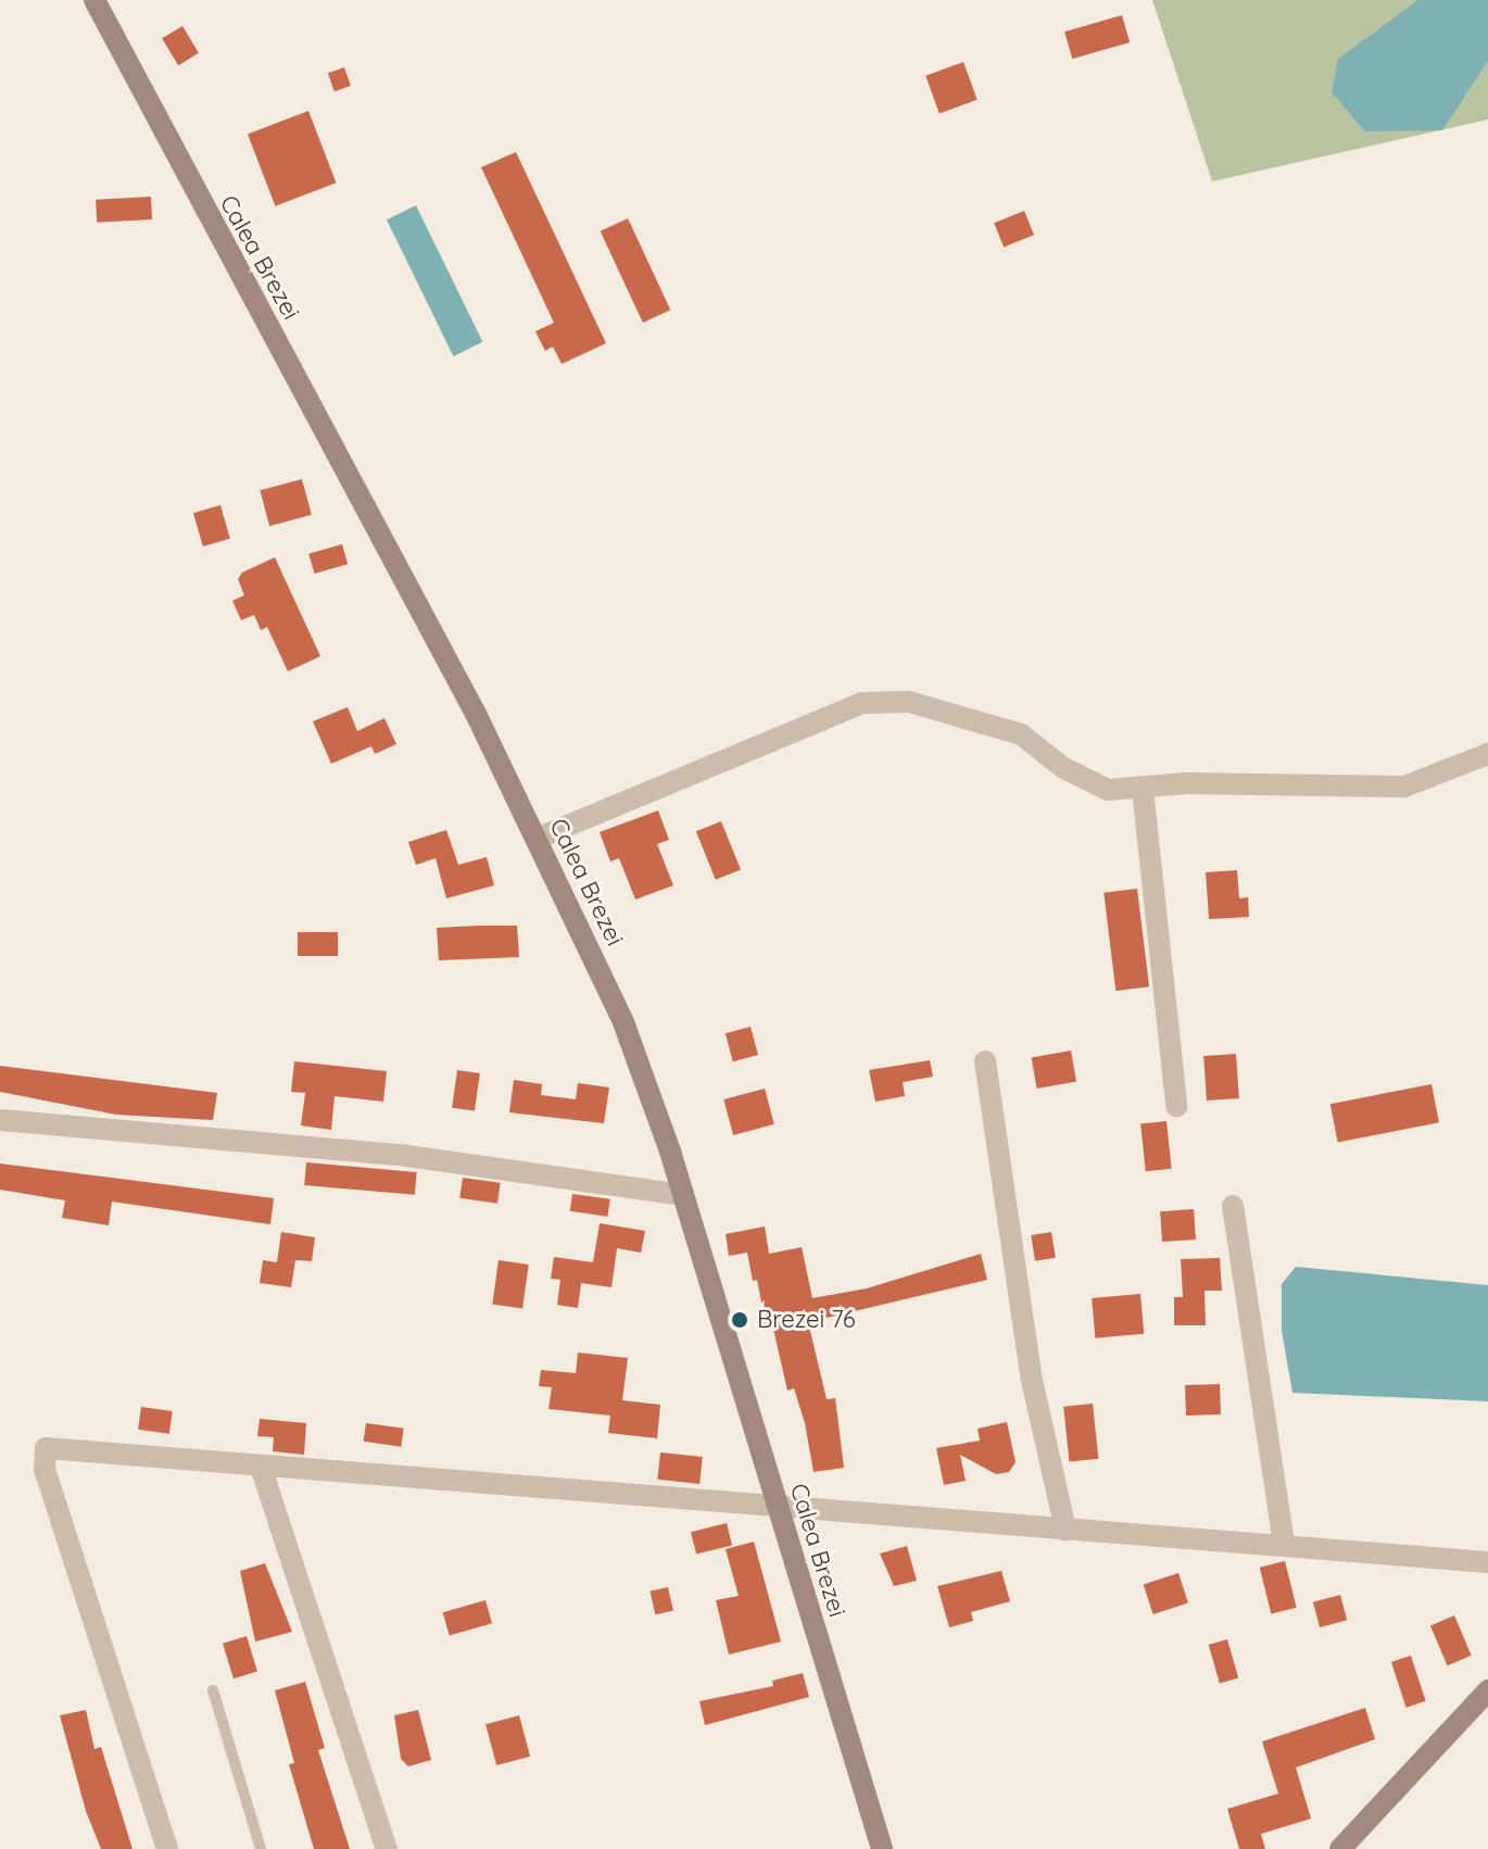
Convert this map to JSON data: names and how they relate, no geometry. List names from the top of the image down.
{
  "streets": {
    "street": ["Calea Brezei"]
  },
  "places": ["Brezei 76"]
}
